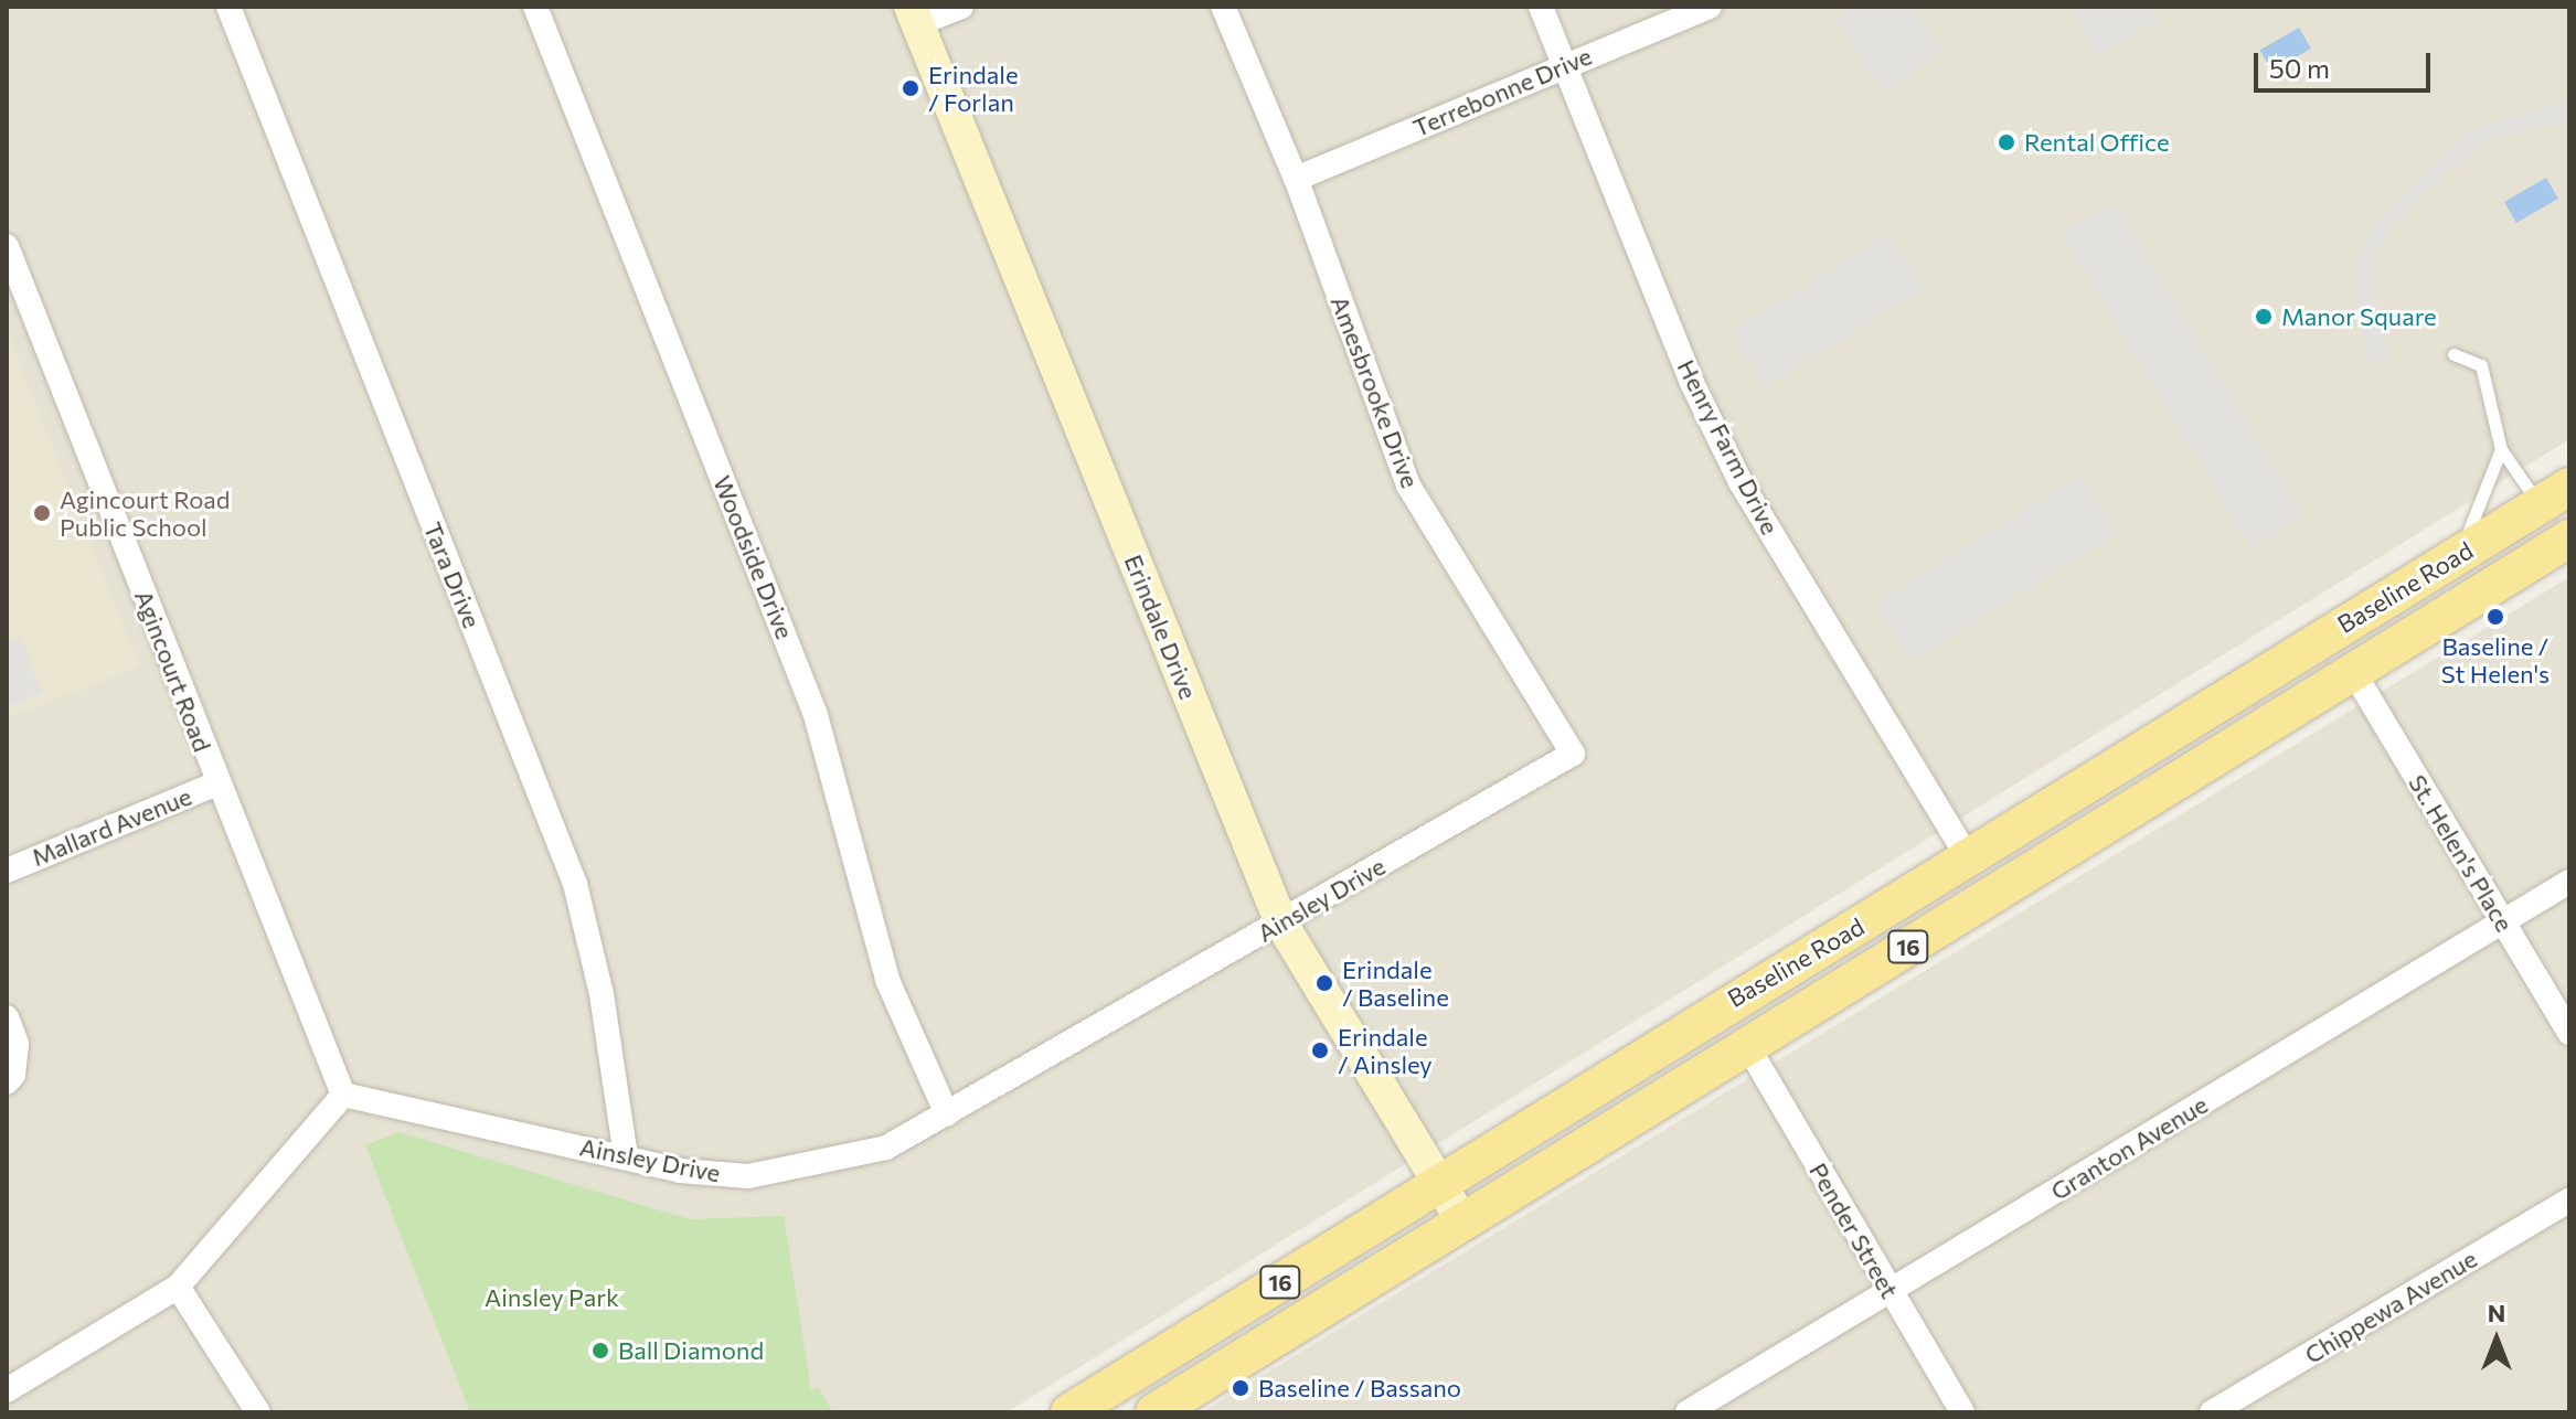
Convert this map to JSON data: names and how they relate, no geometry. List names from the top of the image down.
{
  "streets": {
    "main road": ["Baseline Road", "16"],
    "street": [
      "Terrebonne Drive",
      "Amesbrooke Drive",
      "Henry Farm Drive",
      "Woodside Drive",
      "Tara Drive",
      "Erindale Drive",
      "Agincourt Road",
      "Mallard Avenue",
      "St. Helen's Place",
      "Ainsley Drive",
      "Granton Avenue",
      "Pender Street",
      "Chippewa Avenue"
    ]
  },
  "crossings": [
    ["Terrebonne Drive", "Amesbrooke Drive"],
    ["Terrebonne Drive", "Henry Farm Drive"],
    ["Amesbrooke Drive", "Ainsley Drive"],
    ["Henry Farm Drive", "Baseline Road"],
    ["Woodside Drive", "Ainsley Drive"],
    ["Tara Drive", "Ainsley Drive"],
    ["Baseline Road", "Erindale Drive"],
    ["Baseline Road", "St. Helen's Place"],
    ["Baseline Road", "Pender Street"],
    ["Erindale Drive", "Ainsley Drive"],
    ["Agincourt Road", "Mallard Avenue"],
    ["Agincourt Road", "Ainsley Drive"],
    ["St. Helen's Place", "Granton Avenue"],
    ["Granton Avenue", "Pender Street"]
  ],
  "parks": ["Ainsley Park"],
  "places": [
    "Erindale / Forlan",
    "Rental Office",
    "Manor Square",
    "Agincourt Road Public School",
    "Baseline / St Helen's",
    "Erindale / Baseline",
    "Erindale / Ainsley",
    "Ball Diamond",
    "Baseline / Bassano"
  ],
  "scale_bar": "50 m",
  "north": "top"
}
